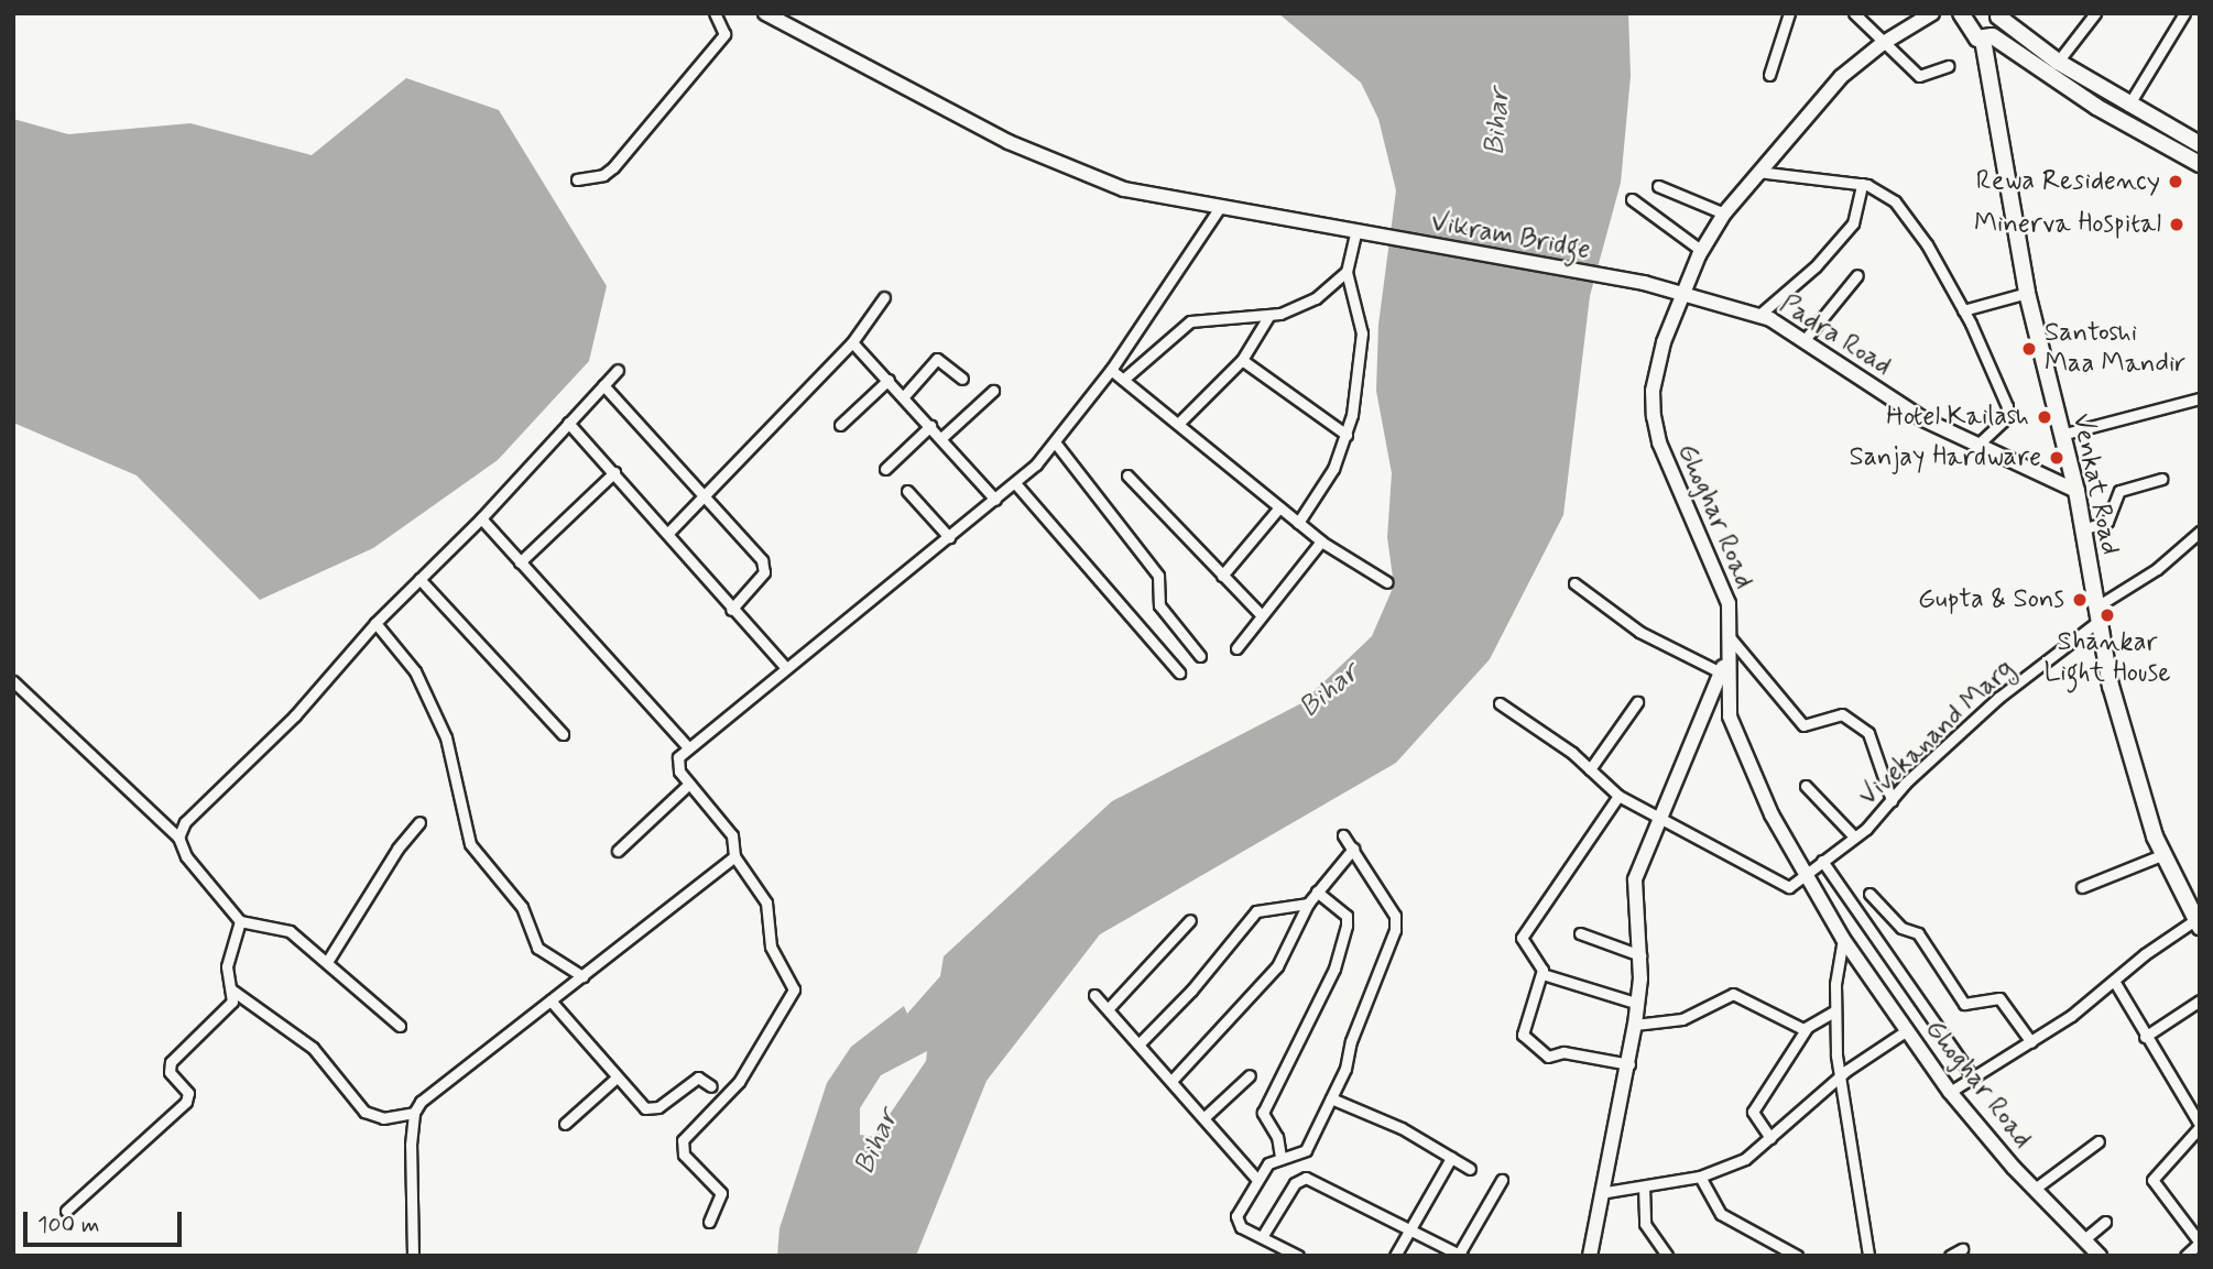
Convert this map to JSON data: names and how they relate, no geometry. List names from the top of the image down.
{
  "streets": {
    "main road": ["Venkat Road"],
    "street": [
      "Vikram Bridge",
      "Padra Road",
      "Ghoghar Road",
      "Vivekanand Marg"
    ]
  },
  "crossings": [
    ["Vikram Bridge", "Padra Road"],
    ["Padra Road", "Venkat Road"],
    ["Padra Road", "Ghoghar Road"],
    ["Venkat Road", "Vivekanand Marg"],
    ["Ghoghar Road", "Vivekanand Marg"]
  ],
  "water": ["Bihar"],
  "places": [
    "Rewa Residency",
    "Minerva Hospital",
    "Santoshi Maa Mandir",
    "Hotel Kailash",
    "Sanjay Hardware",
    "Gupta & Sons",
    "Shankar Light House"
  ],
  "scale_bar": "100 m"
}
